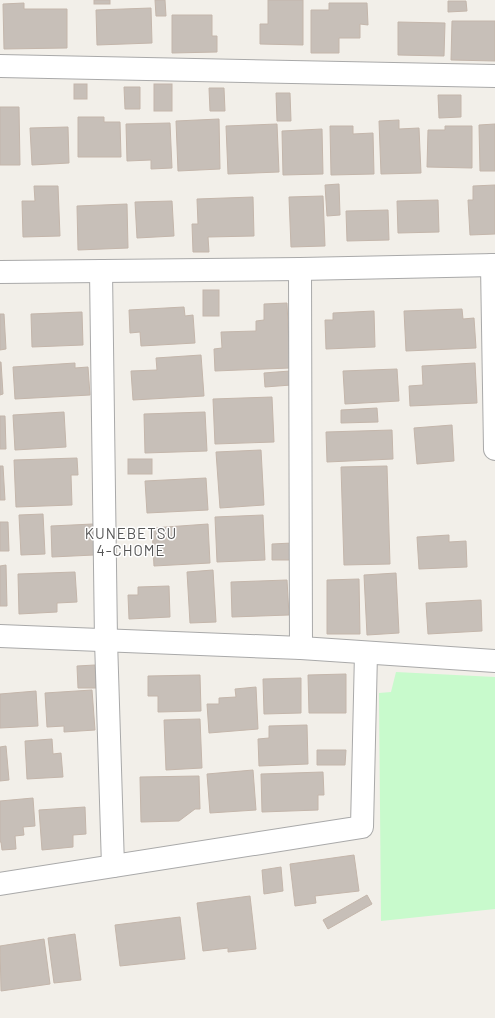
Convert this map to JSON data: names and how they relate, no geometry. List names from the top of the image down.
{
  "districts": ["KUNEBETSU 4-CHOME"]
}
